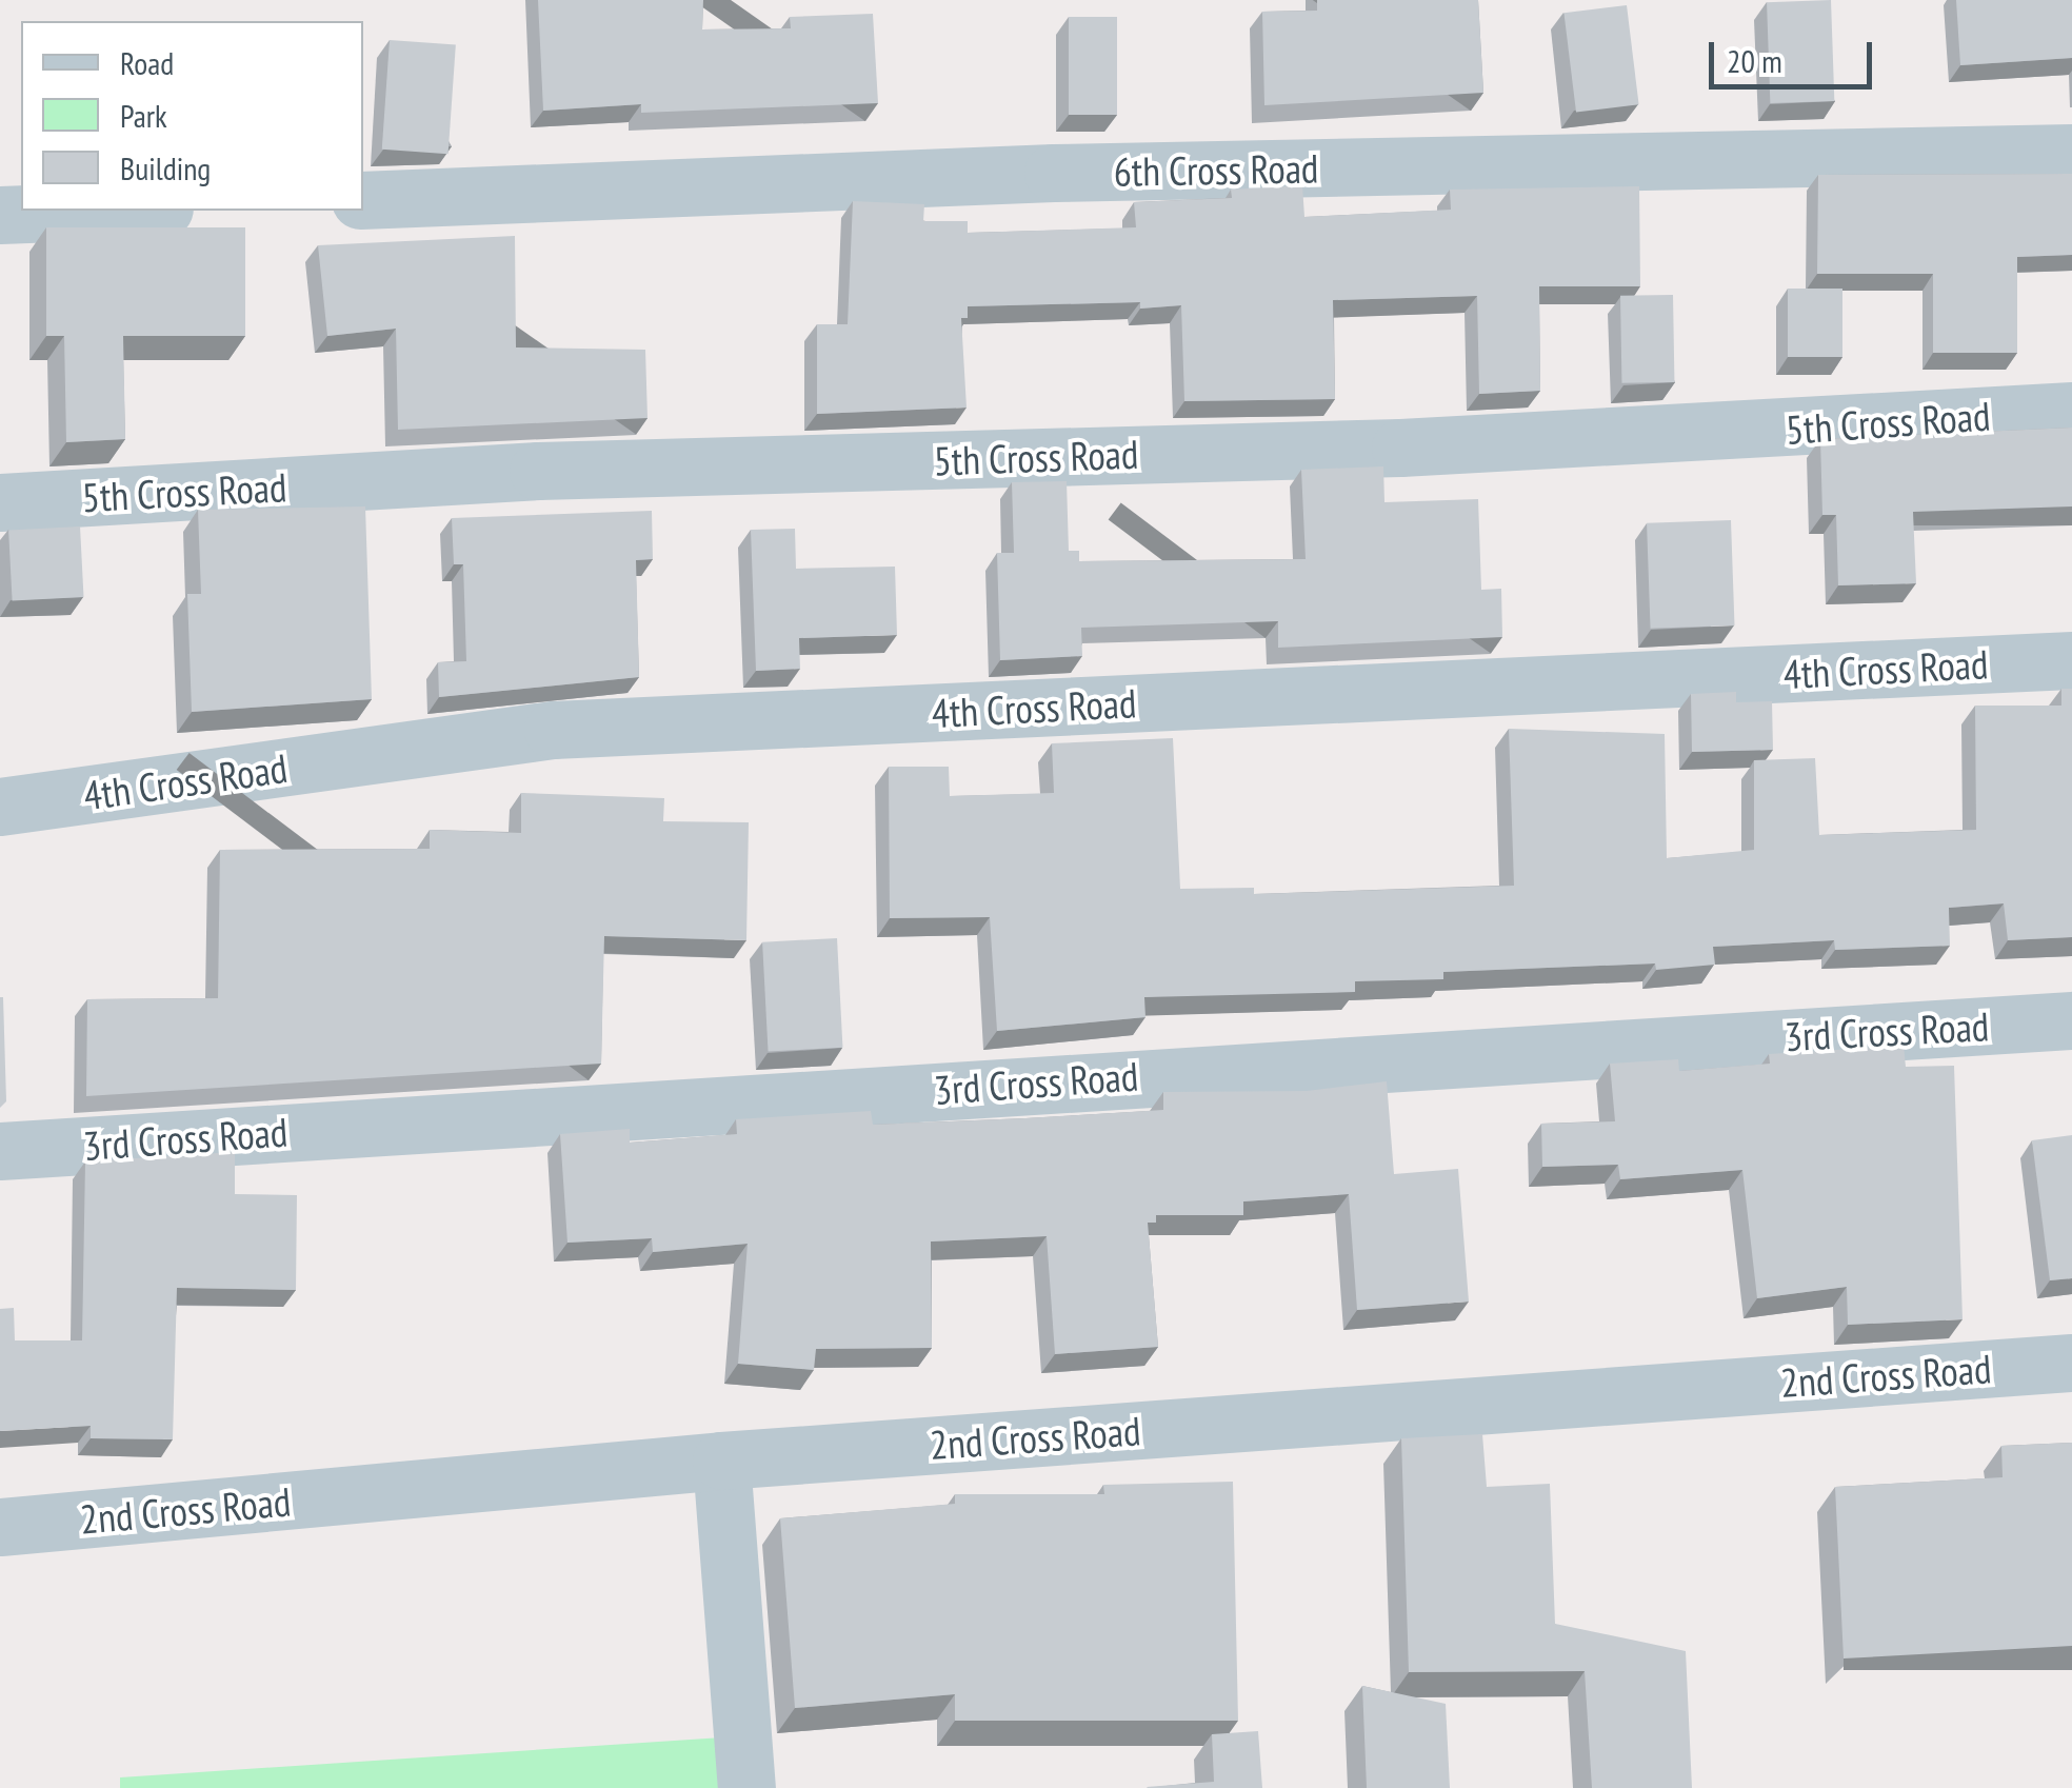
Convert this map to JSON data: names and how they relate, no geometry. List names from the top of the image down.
{
  "streets": {
    "street": [
      "6th Cross Road",
      "5th Cross Road",
      "4th Cross Road",
      "3rd Cross Road",
      "2nd Cross Road"
    ]
  },
  "legend": ["Road", "Park", "Building"],
  "scale_bar": "20 m"
}
